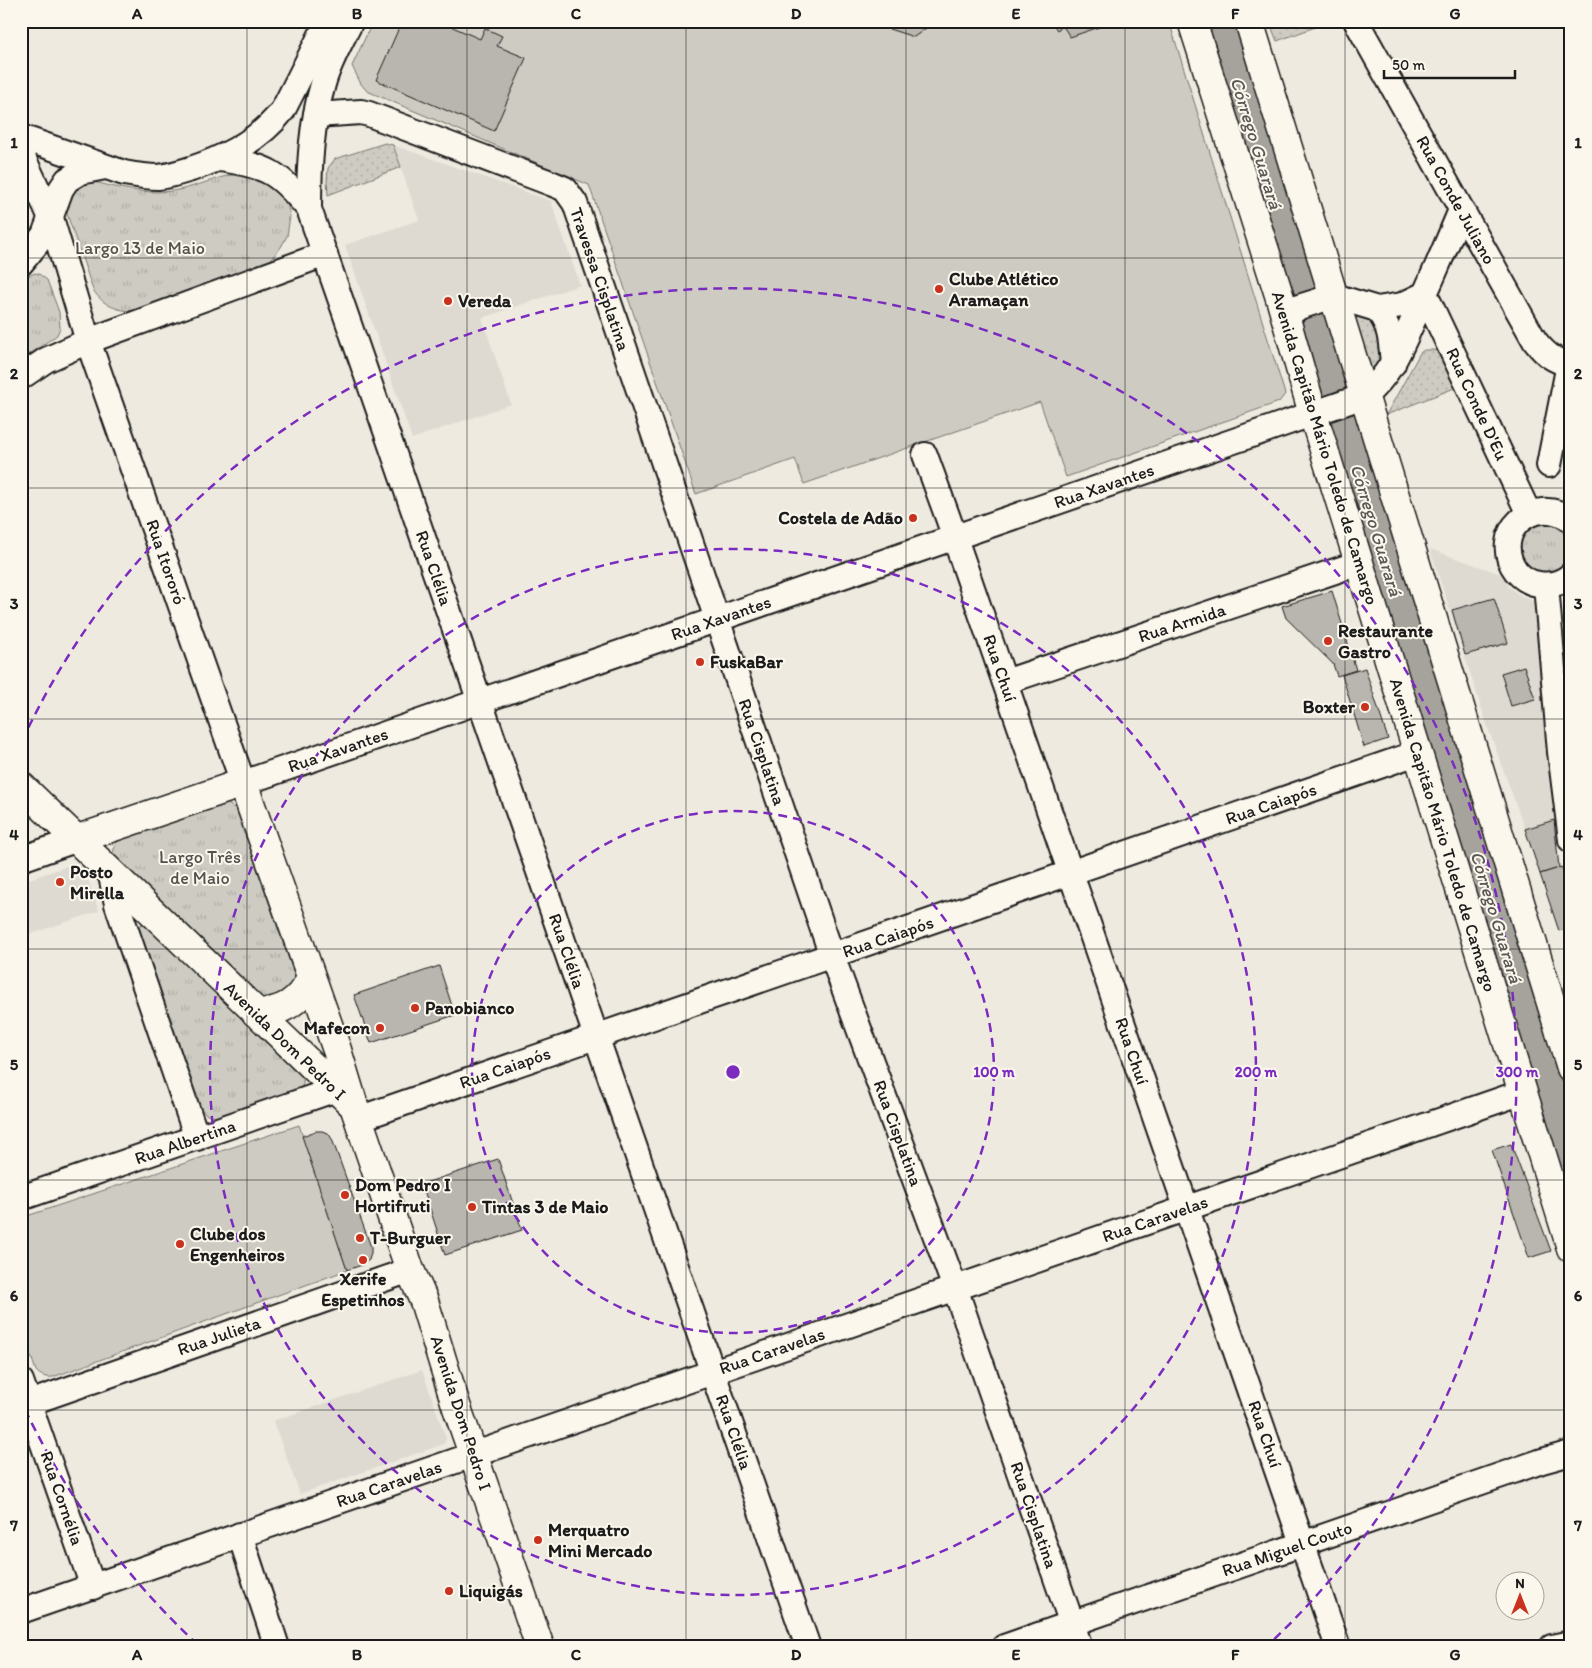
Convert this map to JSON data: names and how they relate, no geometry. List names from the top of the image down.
{
  "streets": {
    "main road": ["Avenida Capitão Mário Toledo de Camargo", "Rua Xavantes", "Avenida Dom Pedro I"],
    "street": [
      "Rua Conde Juliano",
      "Travessa Cisplatina",
      "Rua Conde D'Eu",
      "Rua Itororó",
      "Rua Clélia",
      "Rua Armida",
      "Rua Chuí",
      "Rua Cisplatina",
      "Rua Caiapós",
      "Rua Albertina",
      "Rua Caravelas",
      "Rua Julieta",
      "Rua Cornélia",
      "Rua Miguel Couto"
    ]
  },
  "crossings": [
    ["Travessa Cisplatina", "Rua Xavantes"],
    ["Travessa Cisplatina", "Rua Cisplatina"],
    ["Avenida Capitão Mário Toledo de Camargo", "Rua Xavantes"],
    ["Avenida Capitão Mário Toledo de Camargo", "Rua Armida"],
    ["Avenida Capitão Mário Toledo de Camargo", "Rua Caiapós"],
    ["Avenida Capitão Mário Toledo de Camargo", "Rua Caravelas"],
    ["Rua Xavantes", "Rua Itororó"],
    ["Rua Xavantes", "Rua Clélia"],
    ["Rua Xavantes", "Rua Chuí"],
    ["Rua Xavantes", "Rua Cisplatina"],
    ["Rua Xavantes", "Avenida Dom Pedro I"],
    ["Rua Clélia", "Rua Caiapós"],
    ["Rua Clélia", "Rua Caravelas"],
    ["Rua Armida", "Rua Chuí"],
    ["Rua Chuí", "Rua Caiapós"],
    ["Rua Chuí", "Rua Caravelas"],
    ["Rua Chuí", "Rua Miguel Couto"],
    ["Rua Cisplatina", "Rua Caiapós"],
    ["Rua Cisplatina", "Rua Caravelas"],
    ["Rua Cisplatina", "Rua Miguel Couto"],
    ["Rua Caiapós", "Avenida Dom Pedro I"],
    ["Rua Caiapós", "Rua Albertina"],
    ["Avenida Dom Pedro I", "Rua Albertina"],
    ["Avenida Dom Pedro I", "Rua Caravelas"],
    ["Avenida Dom Pedro I", "Rua Julieta"],
    ["Rua Caravelas", "Rua Cornélia"],
    ["Rua Julieta", "Rua Cornélia"]
  ],
  "water": ["Córrego Guarará"],
  "parks": ["Largo 13 de Maio", "Largo Três de Maio"],
  "places": [
    "Clube Atlético Aramaçan",
    "Vereda",
    "Costela de Adão",
    "Restaurante Gastro",
    "FuskaBar",
    "Boxter",
    "Posto Mirella",
    "Panobianco",
    "Mafecon",
    "Dom Pedro I Hortifruti",
    "Tintas 3 de Maio",
    "T-Burguer",
    "Clube dos Engenheiros",
    "Xerife Espetinhos",
    "Merquatro Mini Mercado",
    "Liquigás"
  ],
  "scale_bar": "50 m",
  "north": "top",
  "grid": {
    "columns": [
      "A",
      "B",
      "C",
      "D",
      "E",
      "F",
      "G"
    ],
    "rows": [
      "1",
      "2",
      "3",
      "4",
      "5",
      "6",
      "7"
    ]
  },
  "rings": ["100 m", "200 m", "300 m"]
}
